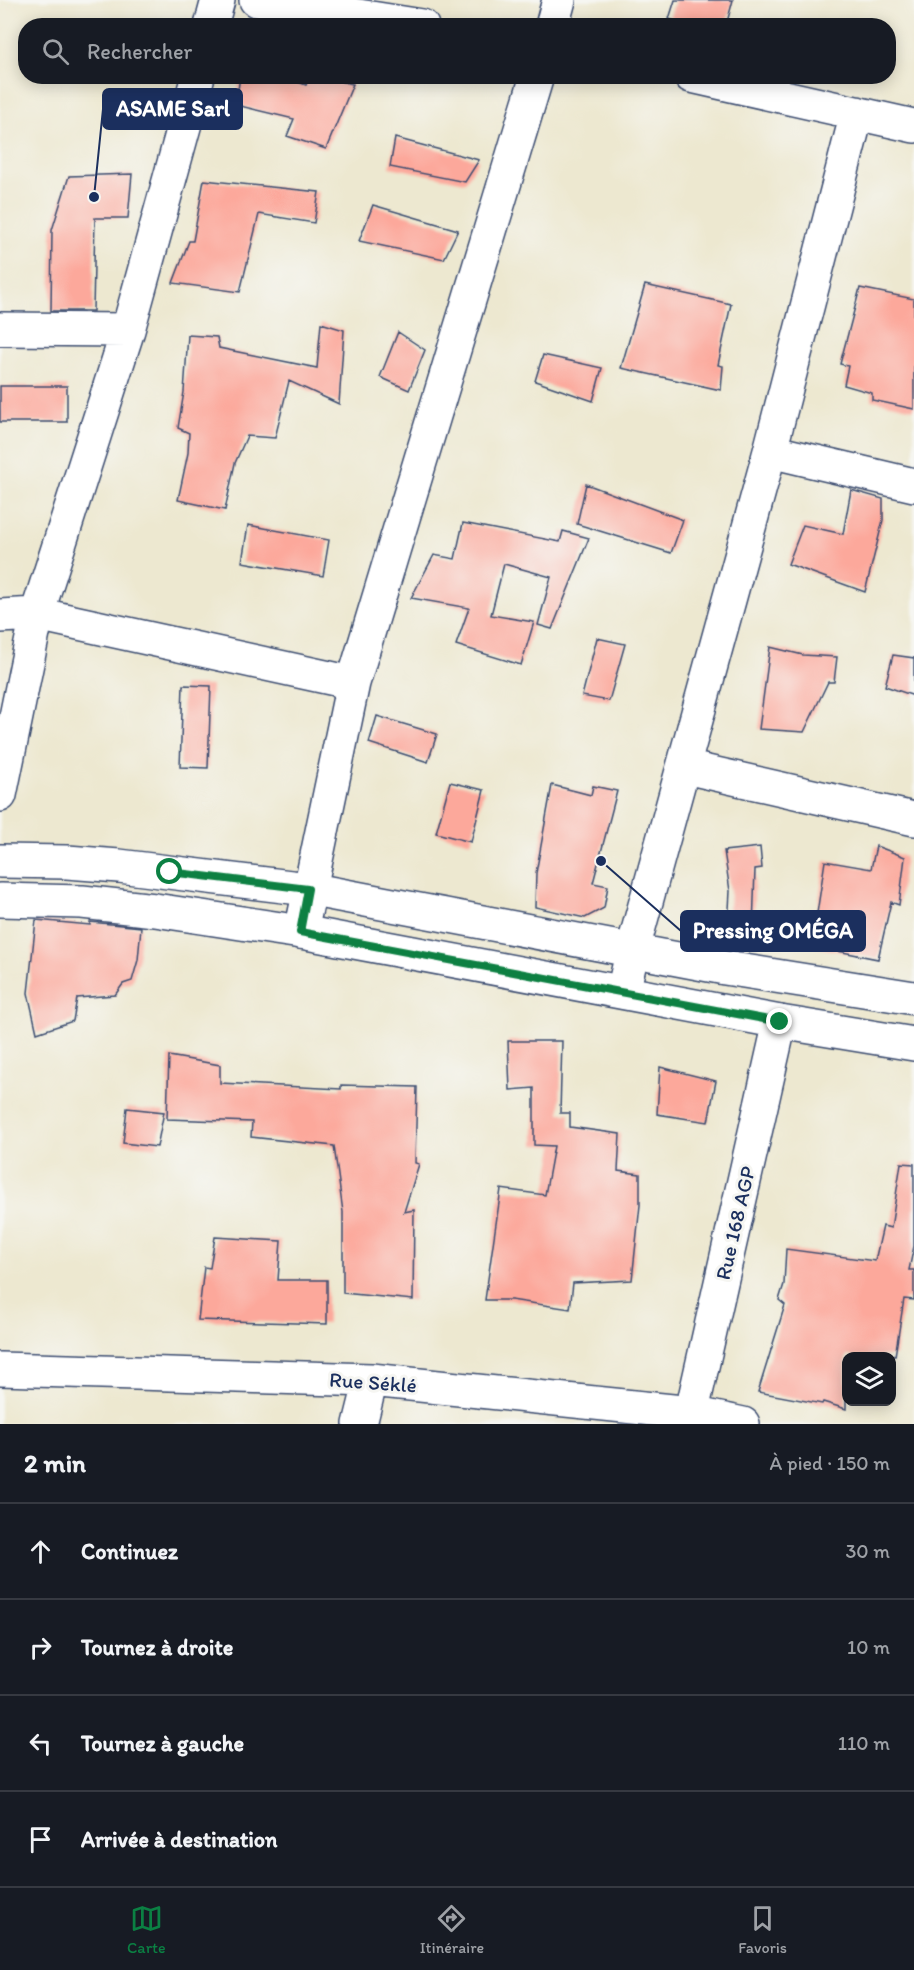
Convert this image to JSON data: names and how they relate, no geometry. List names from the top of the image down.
{
  "streets": {
    "street": ["Rue 168 AGP", "Rue Séklé"]
  },
  "crossings": [
    ["Rue 168 AGP", "Rue Séklé"]
  ],
  "places": ["ASAME Sarl", "Pressing OMÉGA"],
  "page": {
    "search": "Rechercher",
    "heading": ["2 min", "À pied · 150 m"],
    "list": [
      ["Continuez", "30 m"],
      ["Tournez à droite", "10 m"],
      ["Tournez à gauche", "110 m"],
      "Arrivée à destination"
    ],
    "nav": ["Carte", "Itinéraire", "Favoris"]
  }
}
